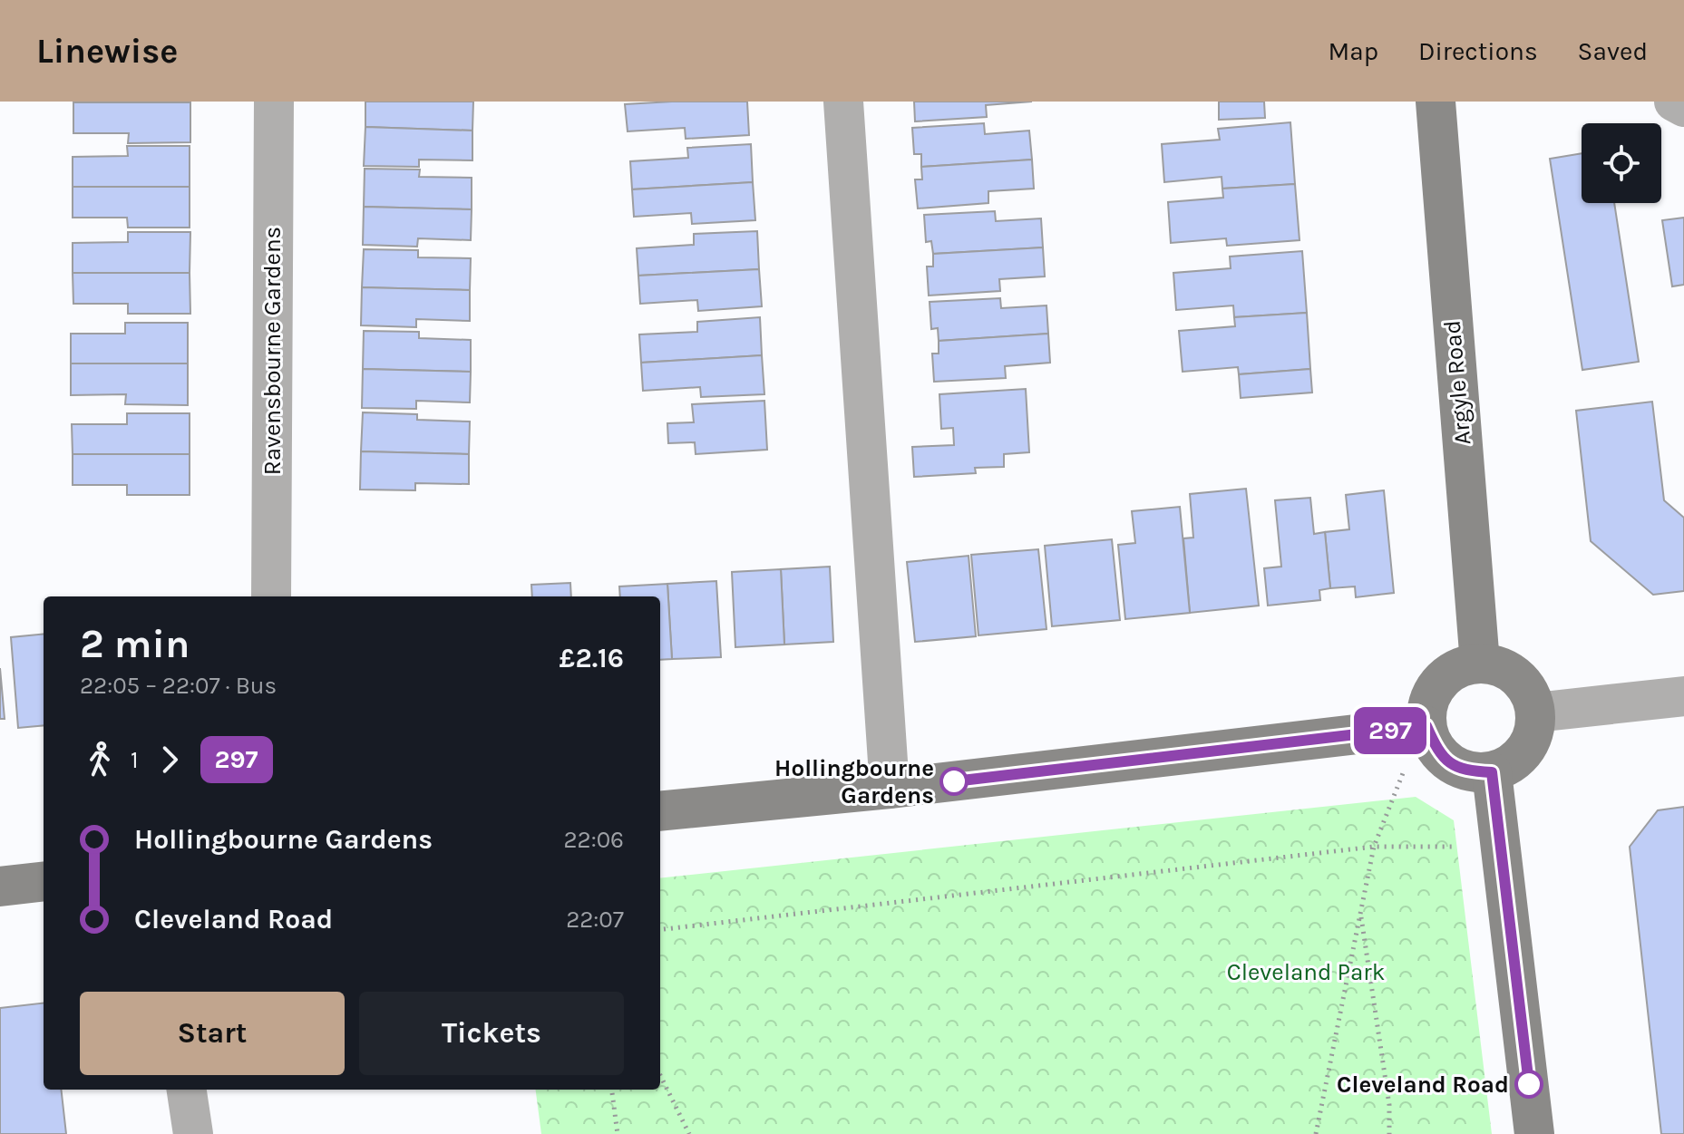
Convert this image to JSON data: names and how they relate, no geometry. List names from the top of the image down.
{
  "streets": {
    "main road": ["Argyle Road"],
    "street": ["Ravensbourne Gardens"]
  },
  "parks": ["Cleveland Park"],
  "places": ["Hollingbourne Gardens", "Cleveland Road"],
  "lines": ["bus line 297"],
  "page": {
    "header": "Linewise",
    "nav": ["Map", "Directions", "Saved"],
    "on_map": "297",
    "heading": ["2 min", "22:05 – 22:07 · Bus", "£2.16"],
    "legs": ["1", "297"],
    "list": [
      {
        "name": "Hollingbourne Gardens",
        "value": "22:06"
      },
      {
        "name": "Cleveland Road",
        "value": "22:07"
      }
    ],
    "buttons": ["Start", "Tickets"]
  }
}
